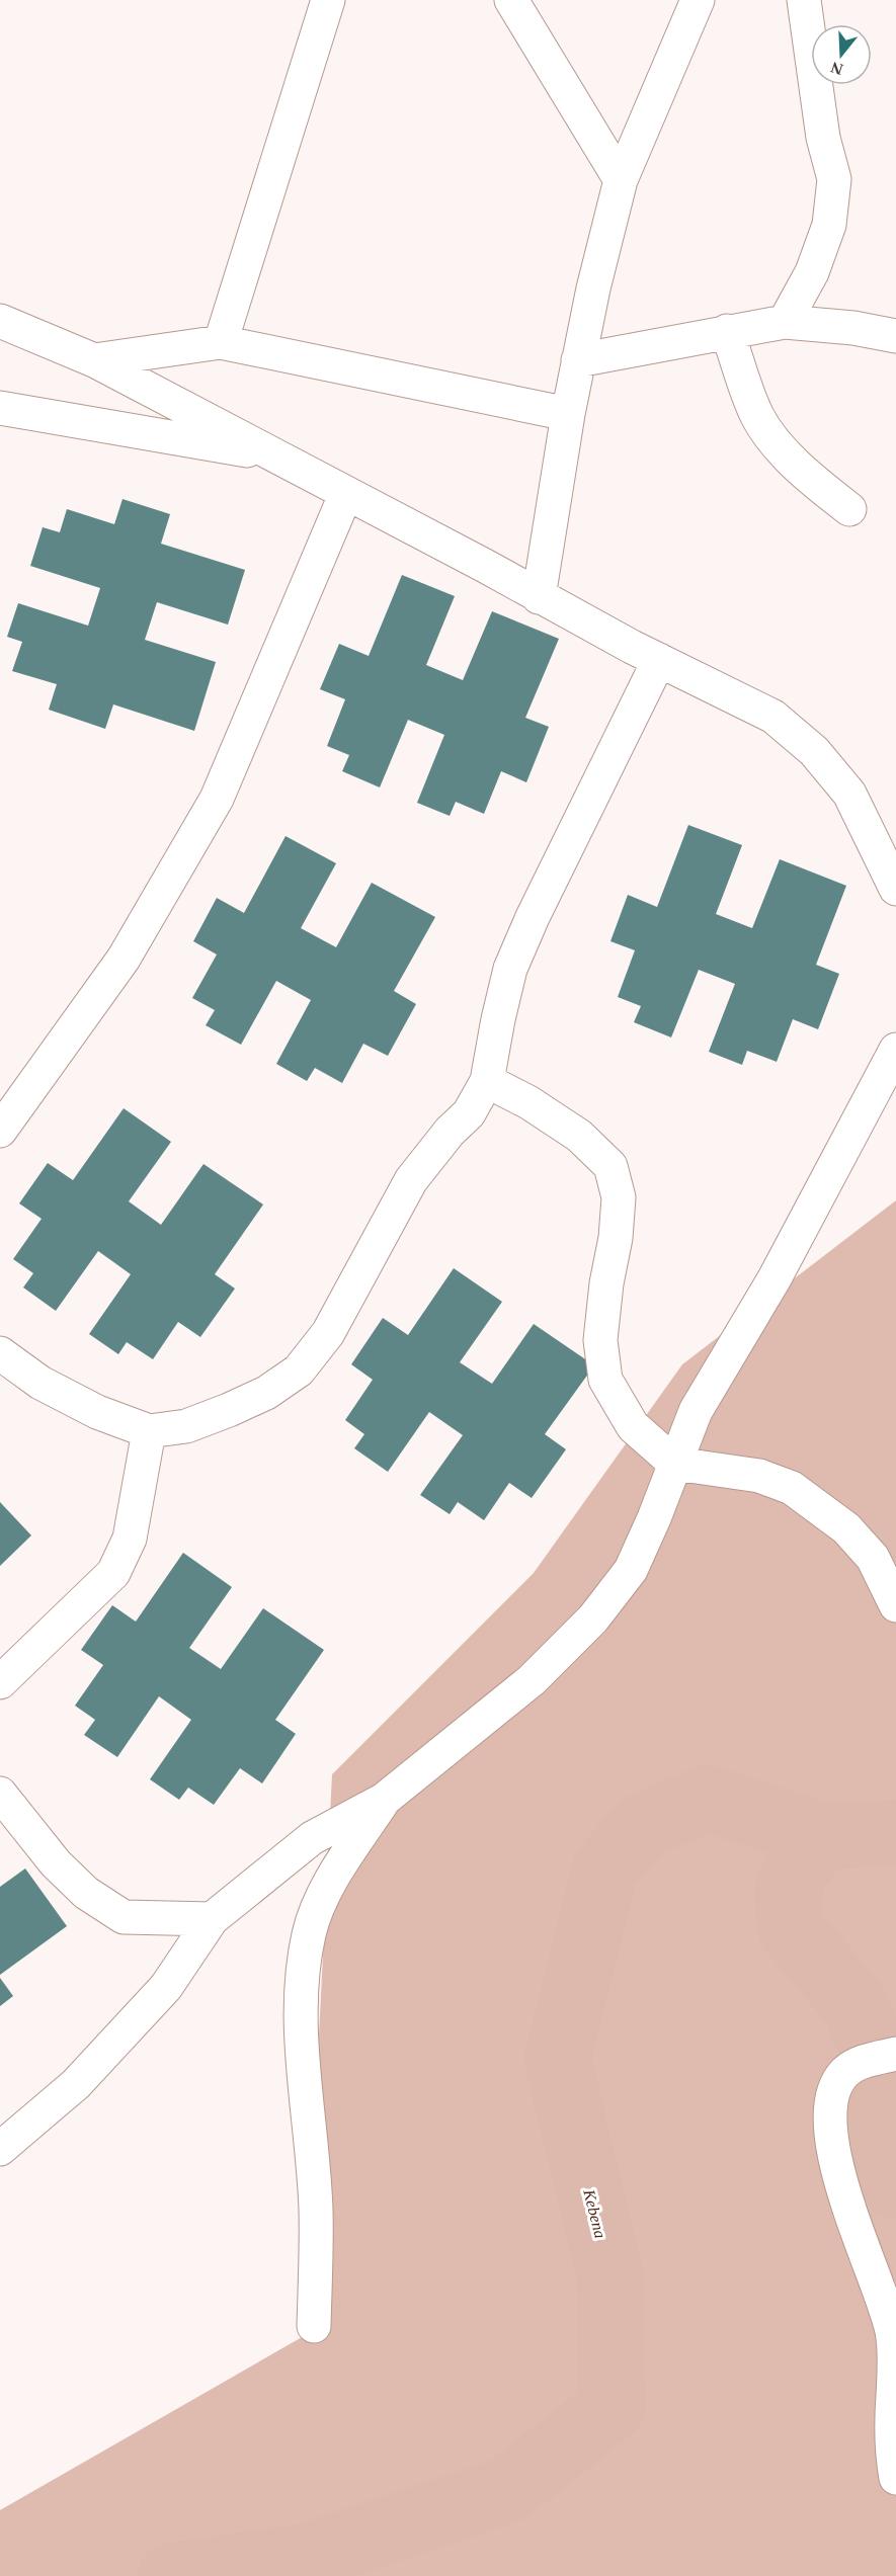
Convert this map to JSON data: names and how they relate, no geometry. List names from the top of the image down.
{
  "water": ["Kebena"],
  "north": "bottom"
}
